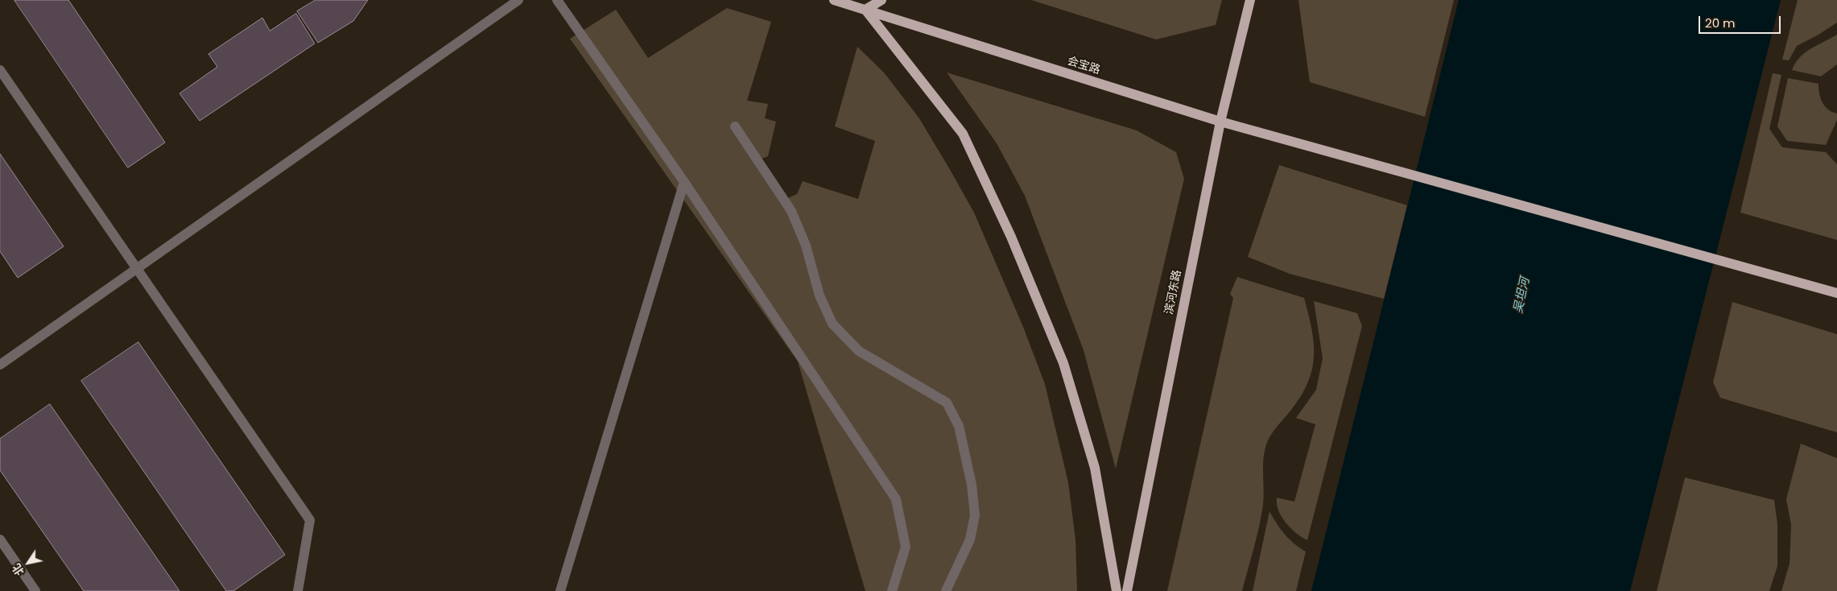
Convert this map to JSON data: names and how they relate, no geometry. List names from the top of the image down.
{
  "streets": {
    "main road": ["会宝路", "滨河东路"]
  },
  "crossings": [
    ["会宝路", "滨河东路"]
  ],
  "water": ["吴坦河"],
  "scale_bar": "20 m",
  "north": "bottom left"
}
